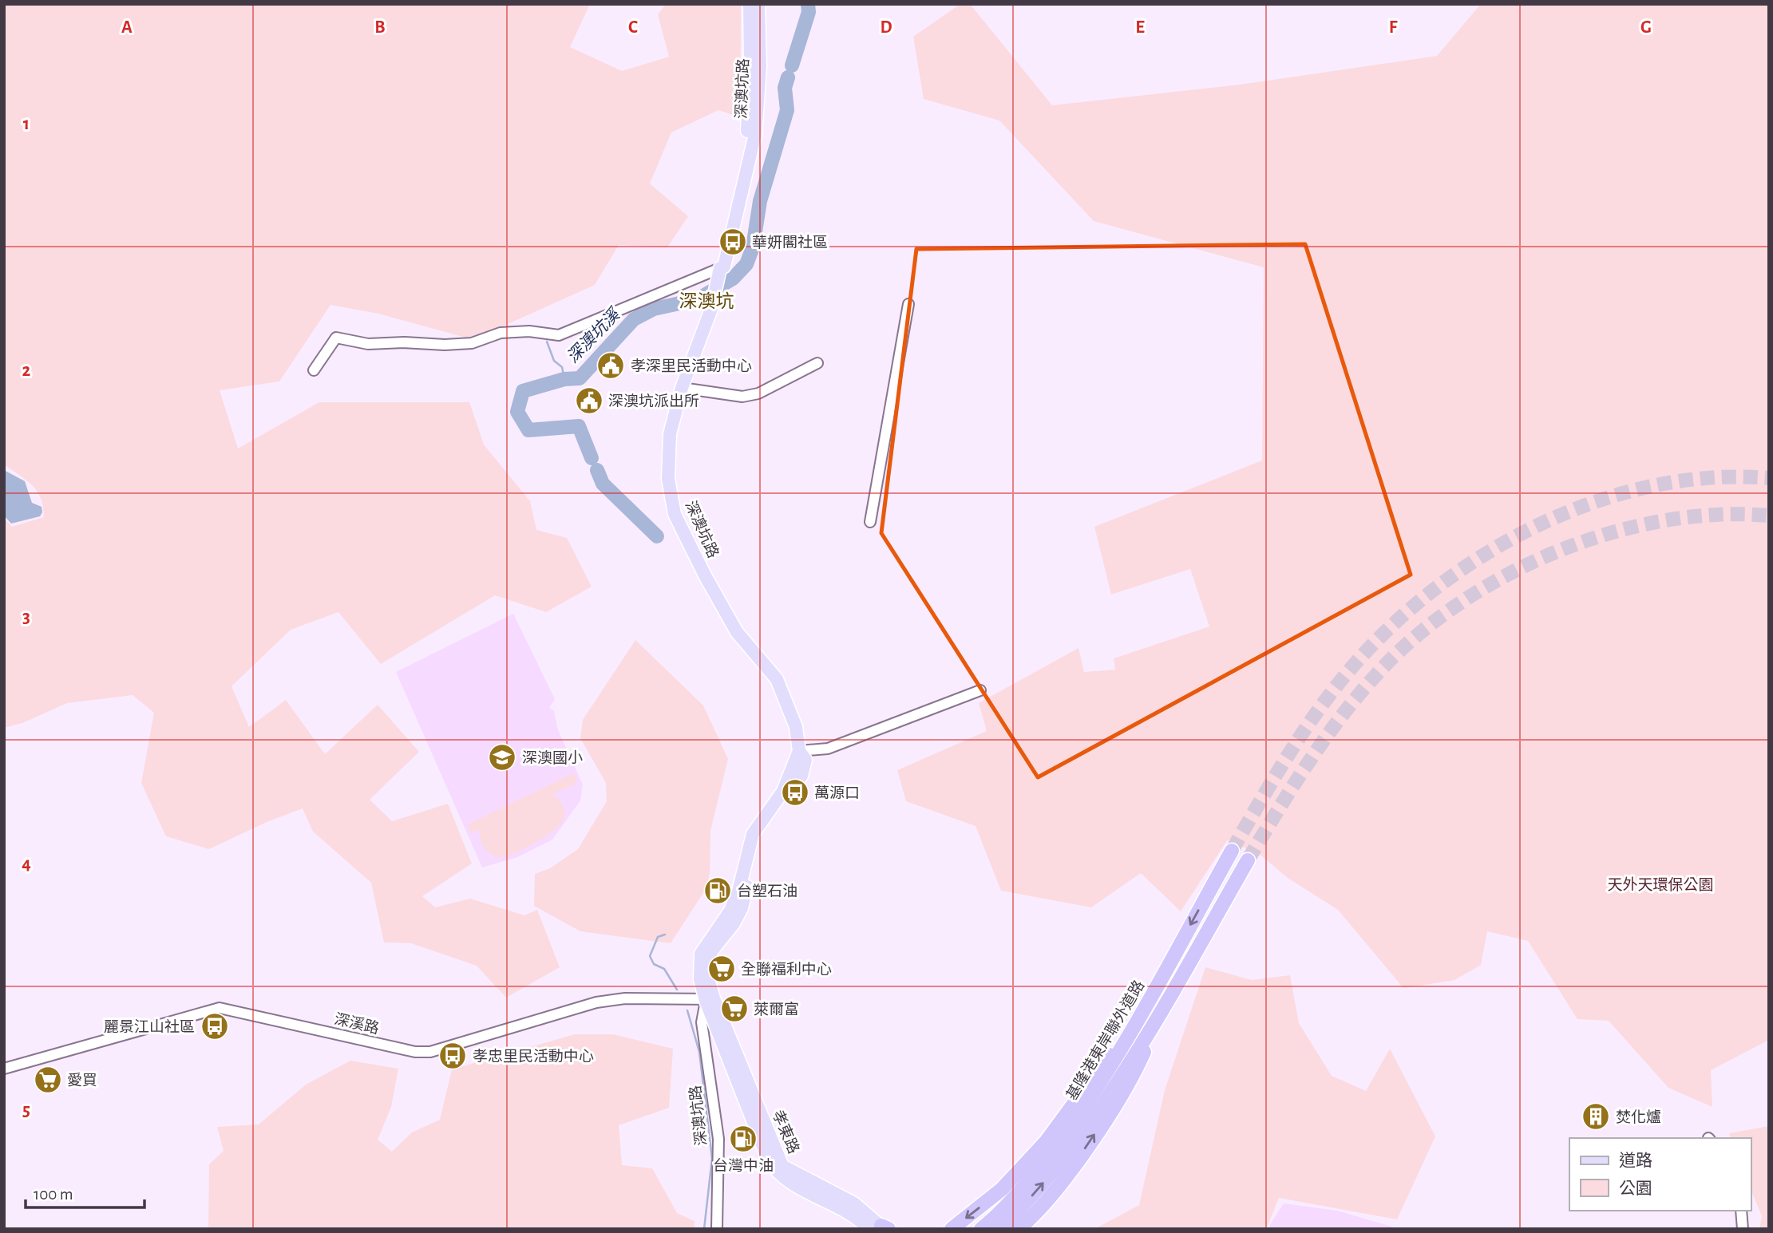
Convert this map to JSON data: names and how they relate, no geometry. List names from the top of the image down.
{
  "streets": {
    "highway": ["基隆港東岸聯外道路"],
    "main road": ["深澳坑路", "孝東路"],
    "street": ["深溪路"]
  },
  "crossings": [
    ["深澳坑路", "深溪路"],
    ["深澳坑路", "孝東路"],
    ["深溪路", "孝東路"]
  ],
  "districts": ["深澳坑"],
  "water": ["深澳坑溪"],
  "parks": ["天外天環保公園"],
  "places": {
    "bus stop": [
      "華妍閣社區",
      "萬源口",
      "麗景江山社區",
      "孝忠里民活動中心"
    ],
    "public building": ["孝深里民活動中心", "深澳坑派出所"],
    "school or university": ["深澳國小"],
    "fuel station": ["台塑石油", "台灣中油"],
    "supermarket": ["全聯福利中心", "萊爾富", "愛買"],
    "building": ["焚化爐"]
  },
  "legend": ["道路", "公園"],
  "scale_bar": "100 m",
  "grid": {
    "columns": [
      "A",
      "B",
      "C",
      "D",
      "E",
      "F",
      "G"
    ],
    "rows": [
      "1",
      "2",
      "3",
      "4",
      "5"
    ]
  }
}
